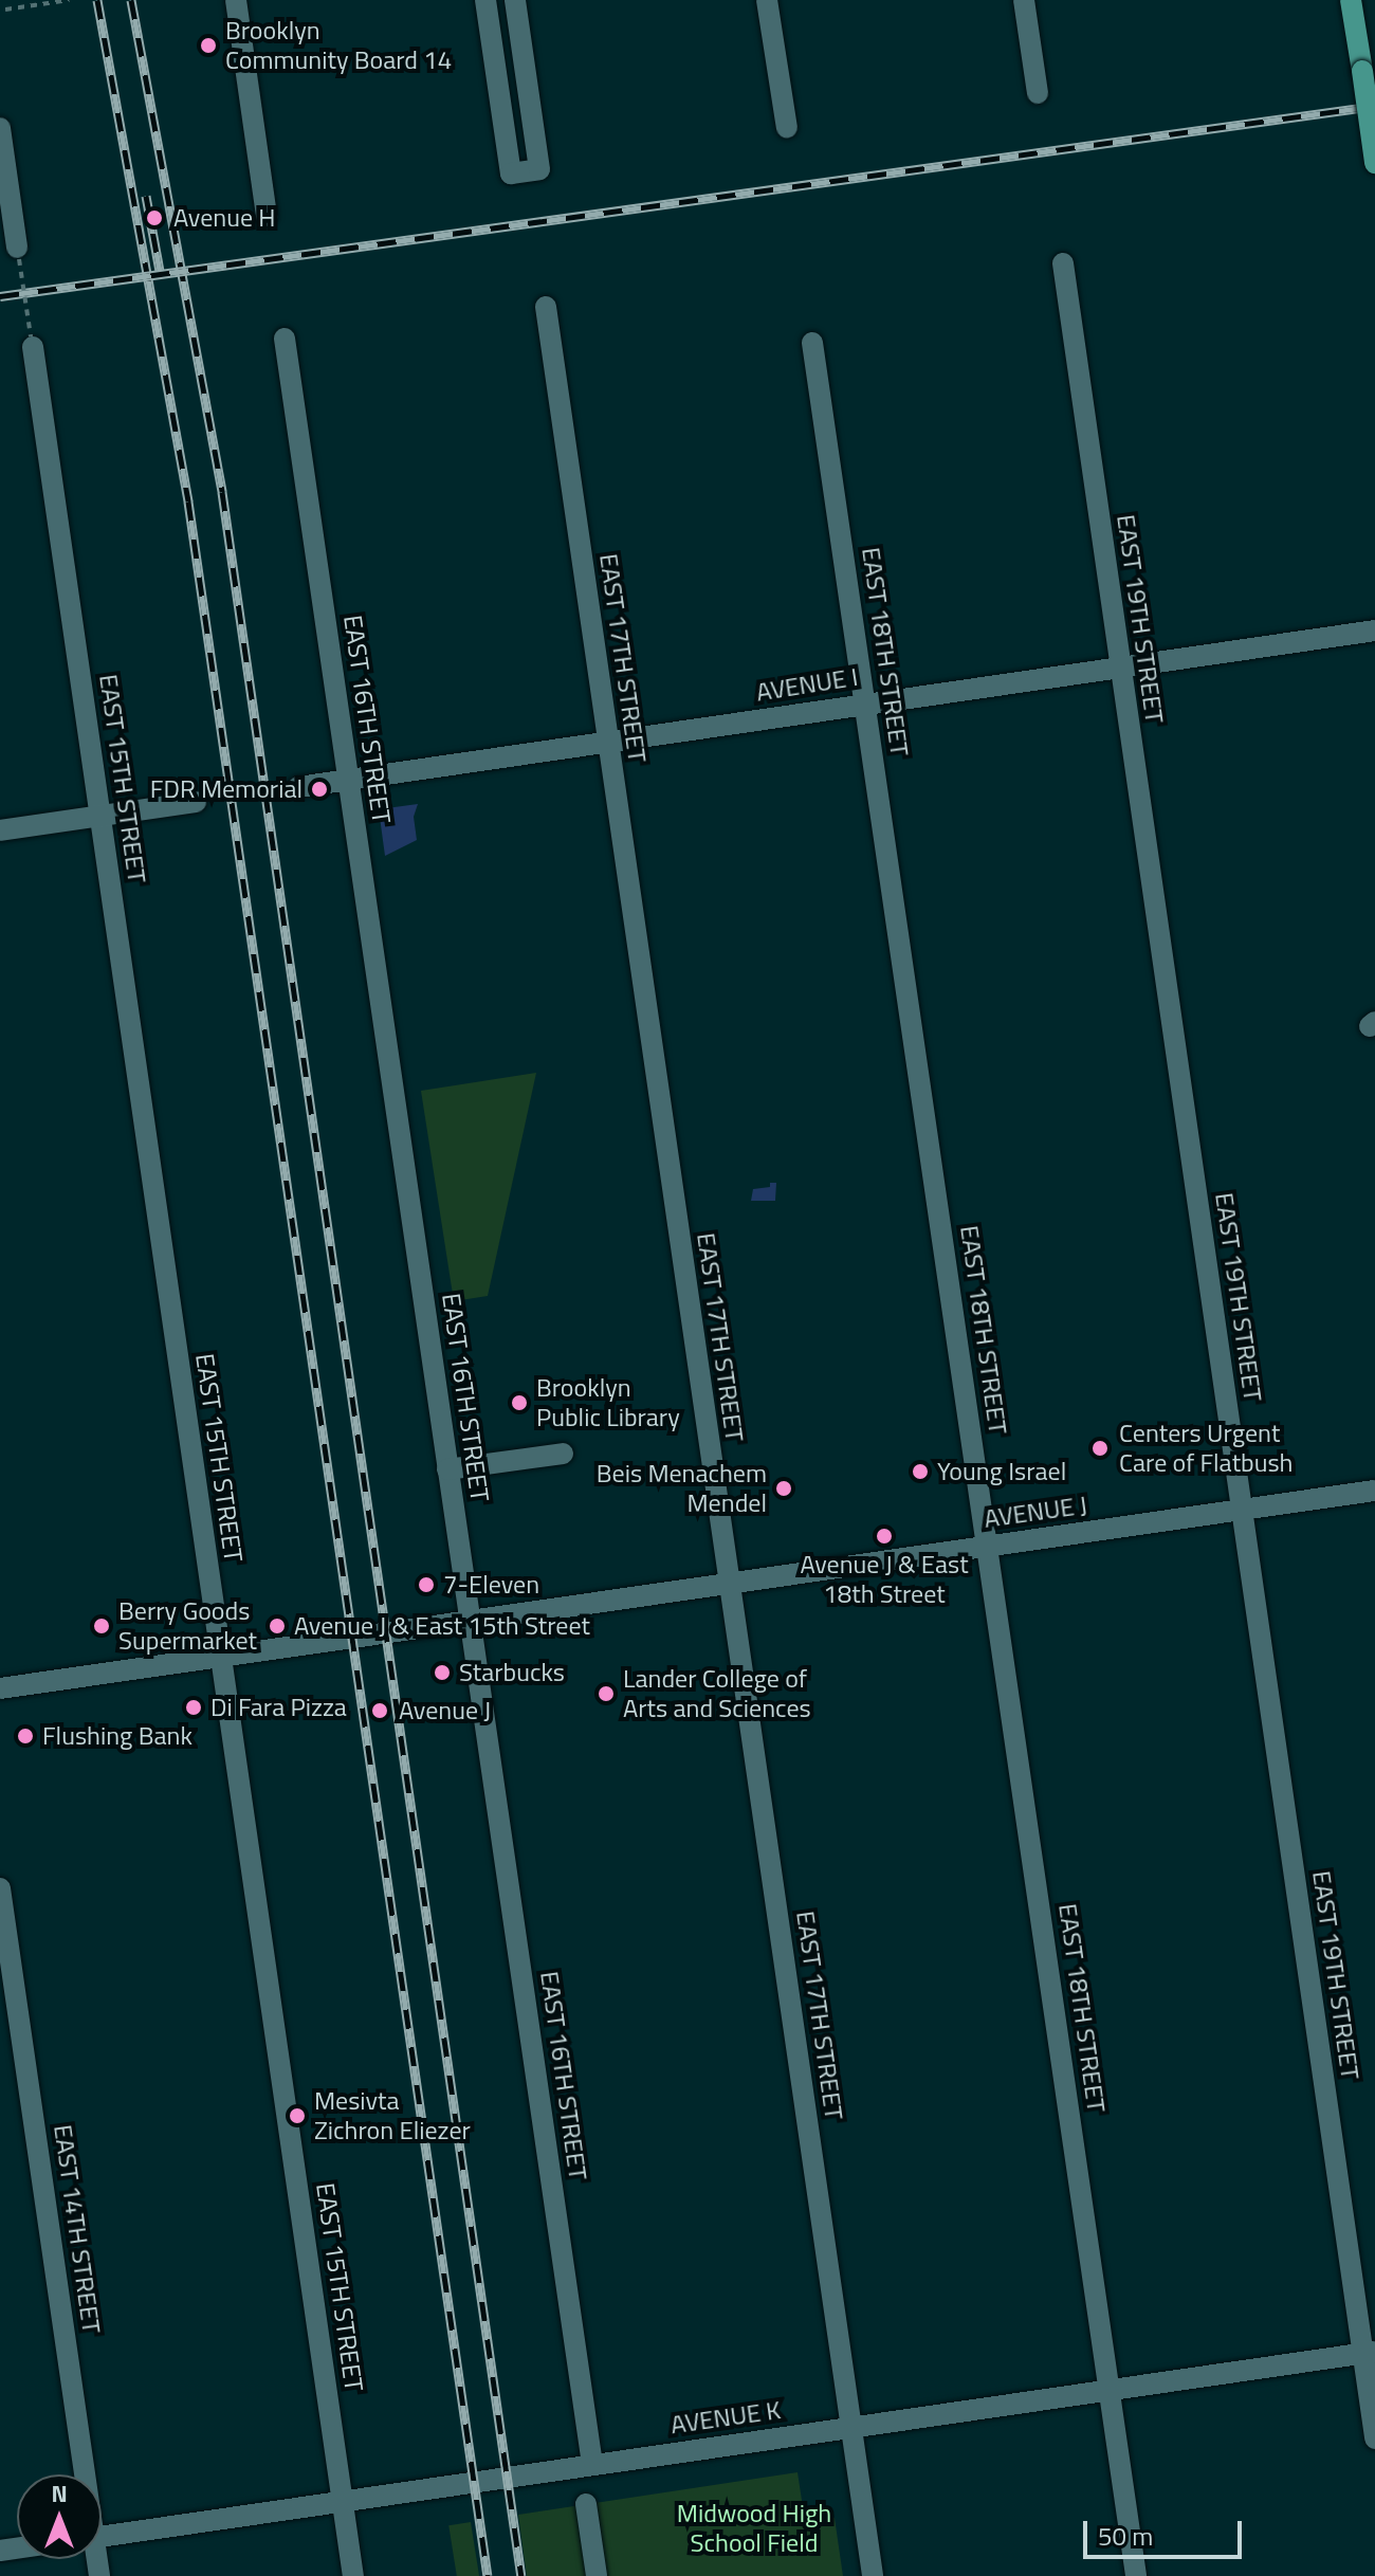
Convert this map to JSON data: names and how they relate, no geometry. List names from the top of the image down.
{
  "streets": {
    "street": [
      "EAST 19TH STREET",
      "EAST 18TH STREET",
      "EAST 17TH STREET",
      "AVENUE I",
      "EAST 16TH STREET",
      "EAST 15TH STREET",
      "AVENUE J",
      "EAST 14TH STREET",
      "AVENUE K"
    ]
  },
  "crossings": [
    ["EAST 19TH STREET", "AVENUE I"],
    ["EAST 19TH STREET", "AVENUE J"],
    ["EAST 19TH STREET", "AVENUE K"],
    ["EAST 18TH STREET", "AVENUE I"],
    ["EAST 18TH STREET", "AVENUE J"],
    ["EAST 18TH STREET", "AVENUE K"],
    ["EAST 17TH STREET", "AVENUE I"],
    ["EAST 17TH STREET", "AVENUE J"],
    ["EAST 17TH STREET", "AVENUE K"],
    ["AVENUE I", "EAST 16TH STREET"],
    ["EAST 16TH STREET", "AVENUE J"],
    ["EAST 16TH STREET", "AVENUE K"],
    ["EAST 15TH STREET", "AVENUE J"],
    ["EAST 15TH STREET", "AVENUE K"]
  ],
  "parks": ["Midwood High School Field"],
  "places": [
    "Brooklyn Community Board 14",
    "Avenue H",
    "FDR Memorial",
    "Brooklyn Public Library",
    "Centers Urgent Care of Flatbush",
    "Young Israel",
    "Beis Menachem Mendel",
    "Avenue J & East 18th Street",
    "7-Eleven",
    "Berry Goods Supermarket",
    "Avenue J & East 15th Street",
    "Starbucks",
    "Lander College of Arts and Sciences",
    "Di Fara Pizza",
    "Avenue J",
    "Flushing Bank",
    "Mesivta Zichron Eliezer"
  ],
  "scale_bar": "50 m",
  "north": "top"
}
